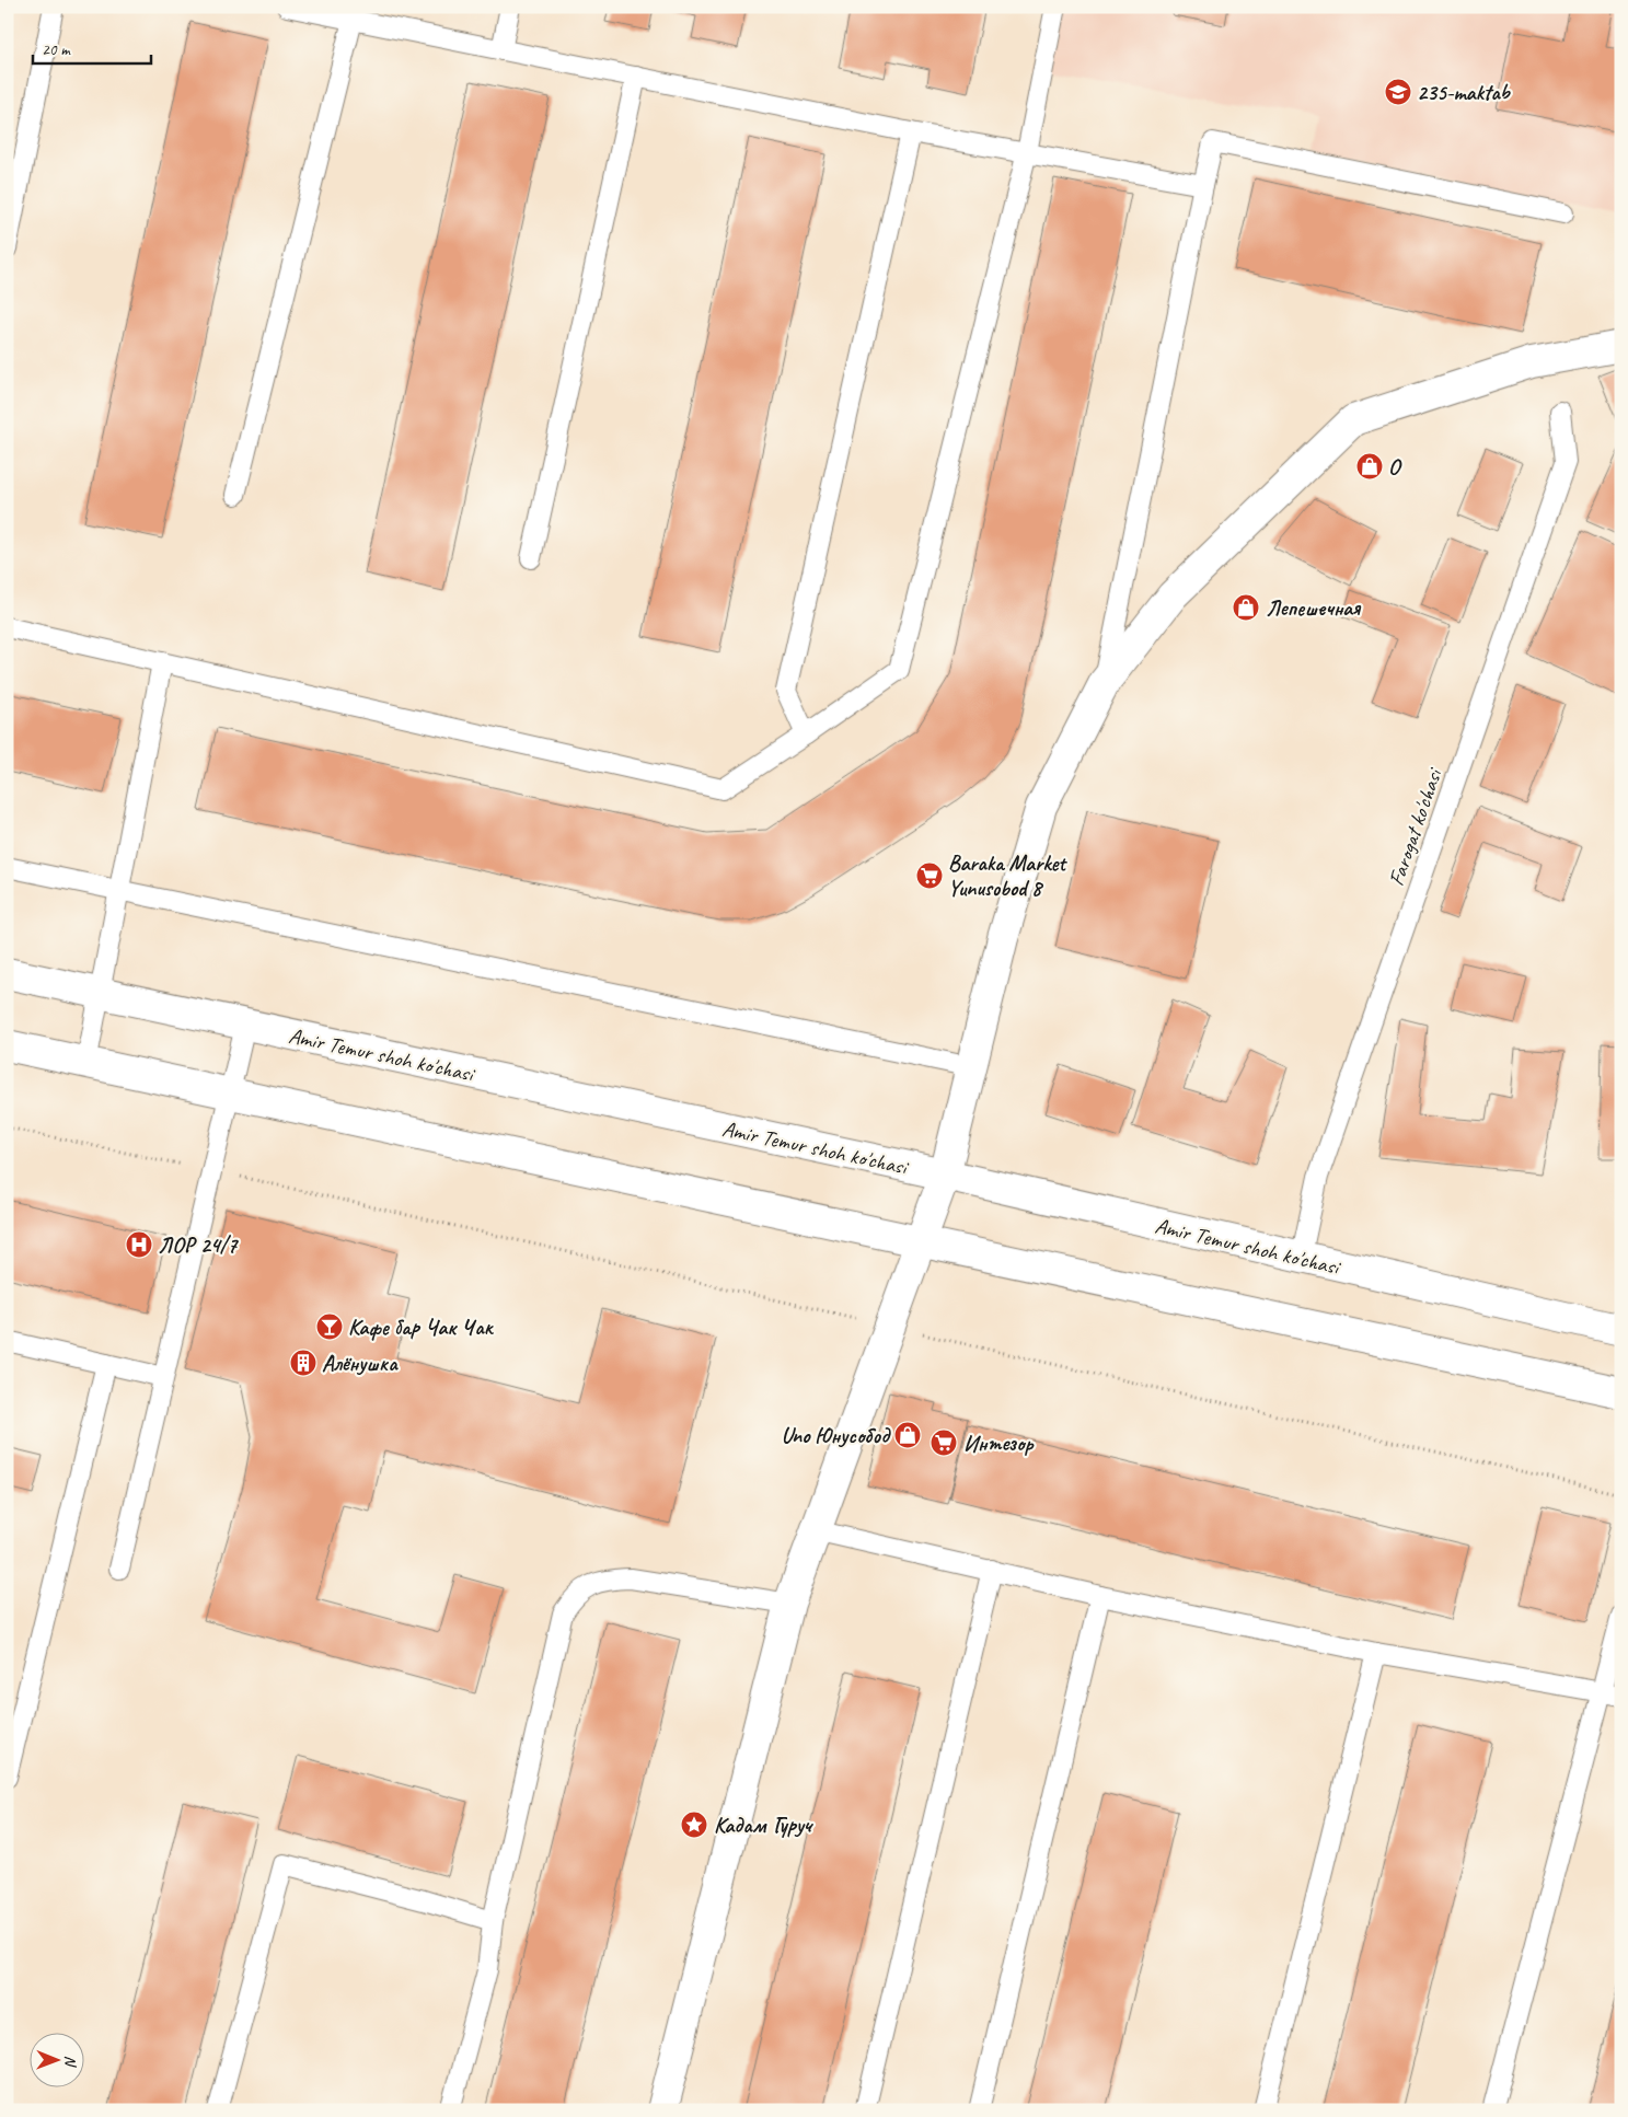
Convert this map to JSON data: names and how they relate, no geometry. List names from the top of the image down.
{
  "streets": {
    "main road": ["Amir Temur shoh ko'chasi"],
    "lane": ["Farogat ko'chasi"]
  },
  "crossings": [
    ["Farogat ko'chasi", "Amir Temur shoh ko'chasi"]
  ],
  "places": {
    "school or university": ["235-maktab"],
    "shop": ["О", "Лепешечная", "Uno Юнусобод"],
    "supermarket": ["Baraka Market Yunusobod 8", "Интезор"],
    "hospital": ["ЛОР 24/7"],
    "bar": ["Кафе бар Чак Чак"],
    "building": ["Алёнушка"],
    "place": ["Кадам Гуруч"]
  },
  "scale_bar": "20 m",
  "north": "right"
}
